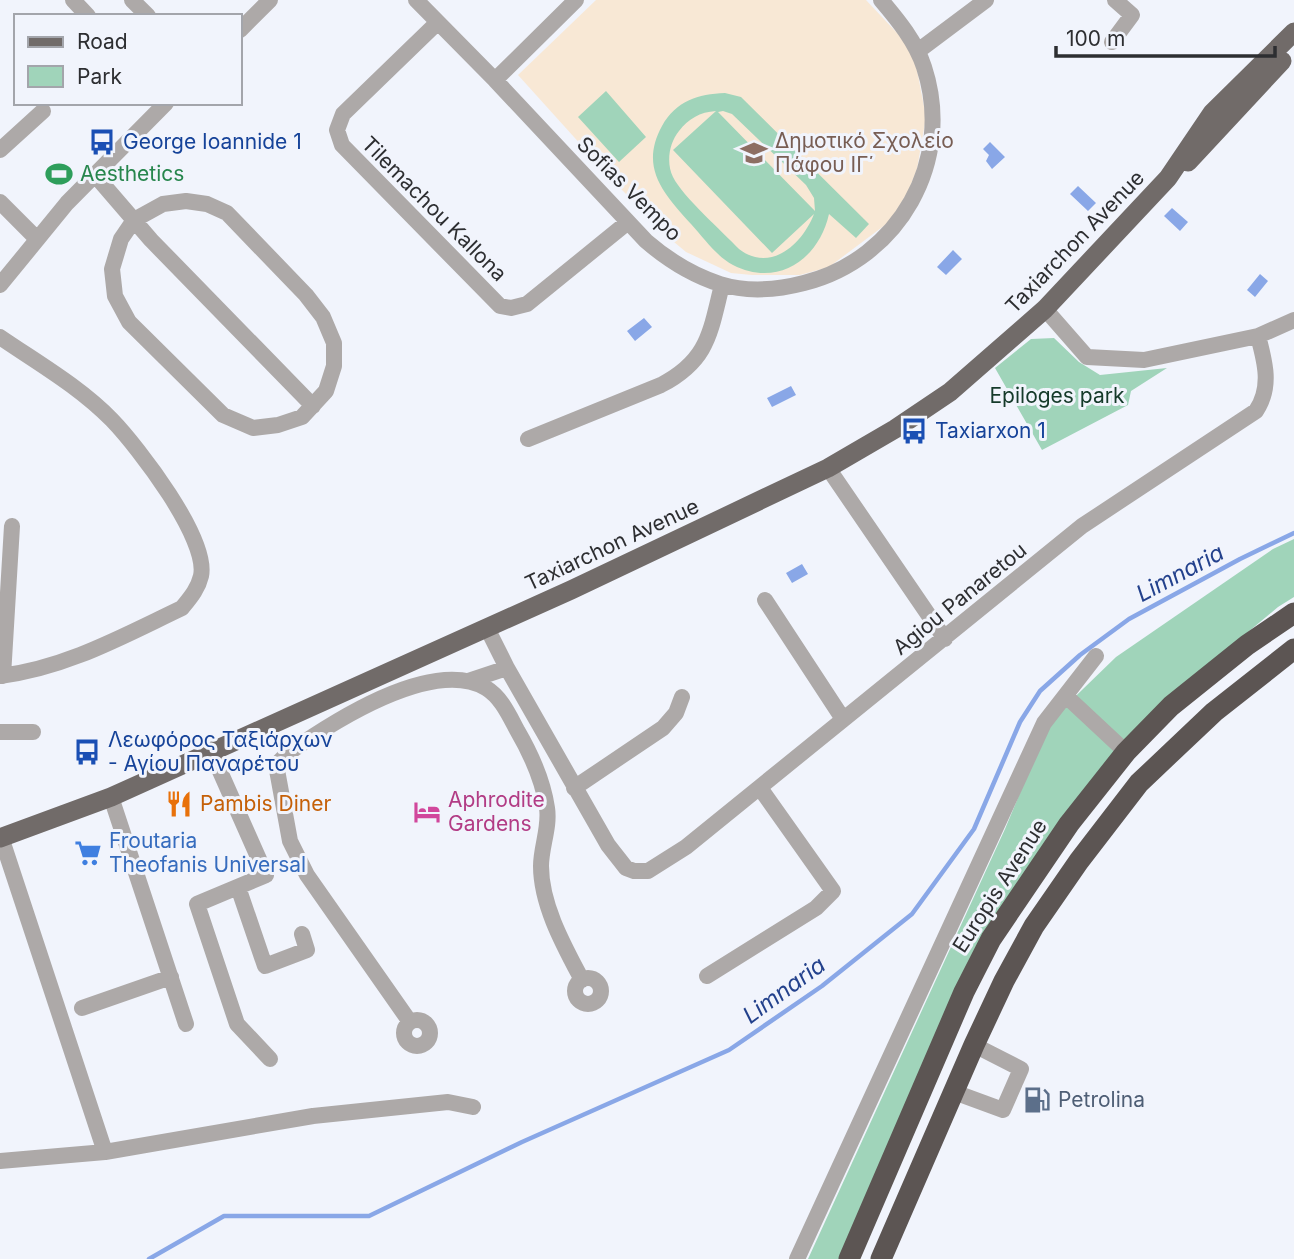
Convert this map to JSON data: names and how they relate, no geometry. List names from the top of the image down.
{
  "streets": {
    "highway": ["Europis Avenue"],
    "main road": ["Taxiarchon Avenue"],
    "street": ["Sofias Vempo", "Tilemachou Kallona", "Agiou Panaretou"]
  },
  "crossings": [
    ["Sofias Vempo", "Tilemachou Kallona"]
  ],
  "water": ["Limnaria"],
  "parks": ["Epiloges park"],
  "places": {
    "bus stop": ["George Ioannide 1", "Taxiarxon 1", "Λεωφόρος Ταξιάρχων - Αγίου Παναρέτου"],
    "school or university": ["Δημοτικό Σχολείο Πάφου ΙΓ΄"],
    "sports": ["Aesthetics"],
    "restaurant": ["Pambis Diner"],
    "hotel": ["Aphrodite Gardens"],
    "supermarket": ["Froutaria Theofanis Universal"],
    "fuel station": ["Petrolina"]
  },
  "legend": ["Road", "Park"],
  "scale_bar": "100 m"
}
